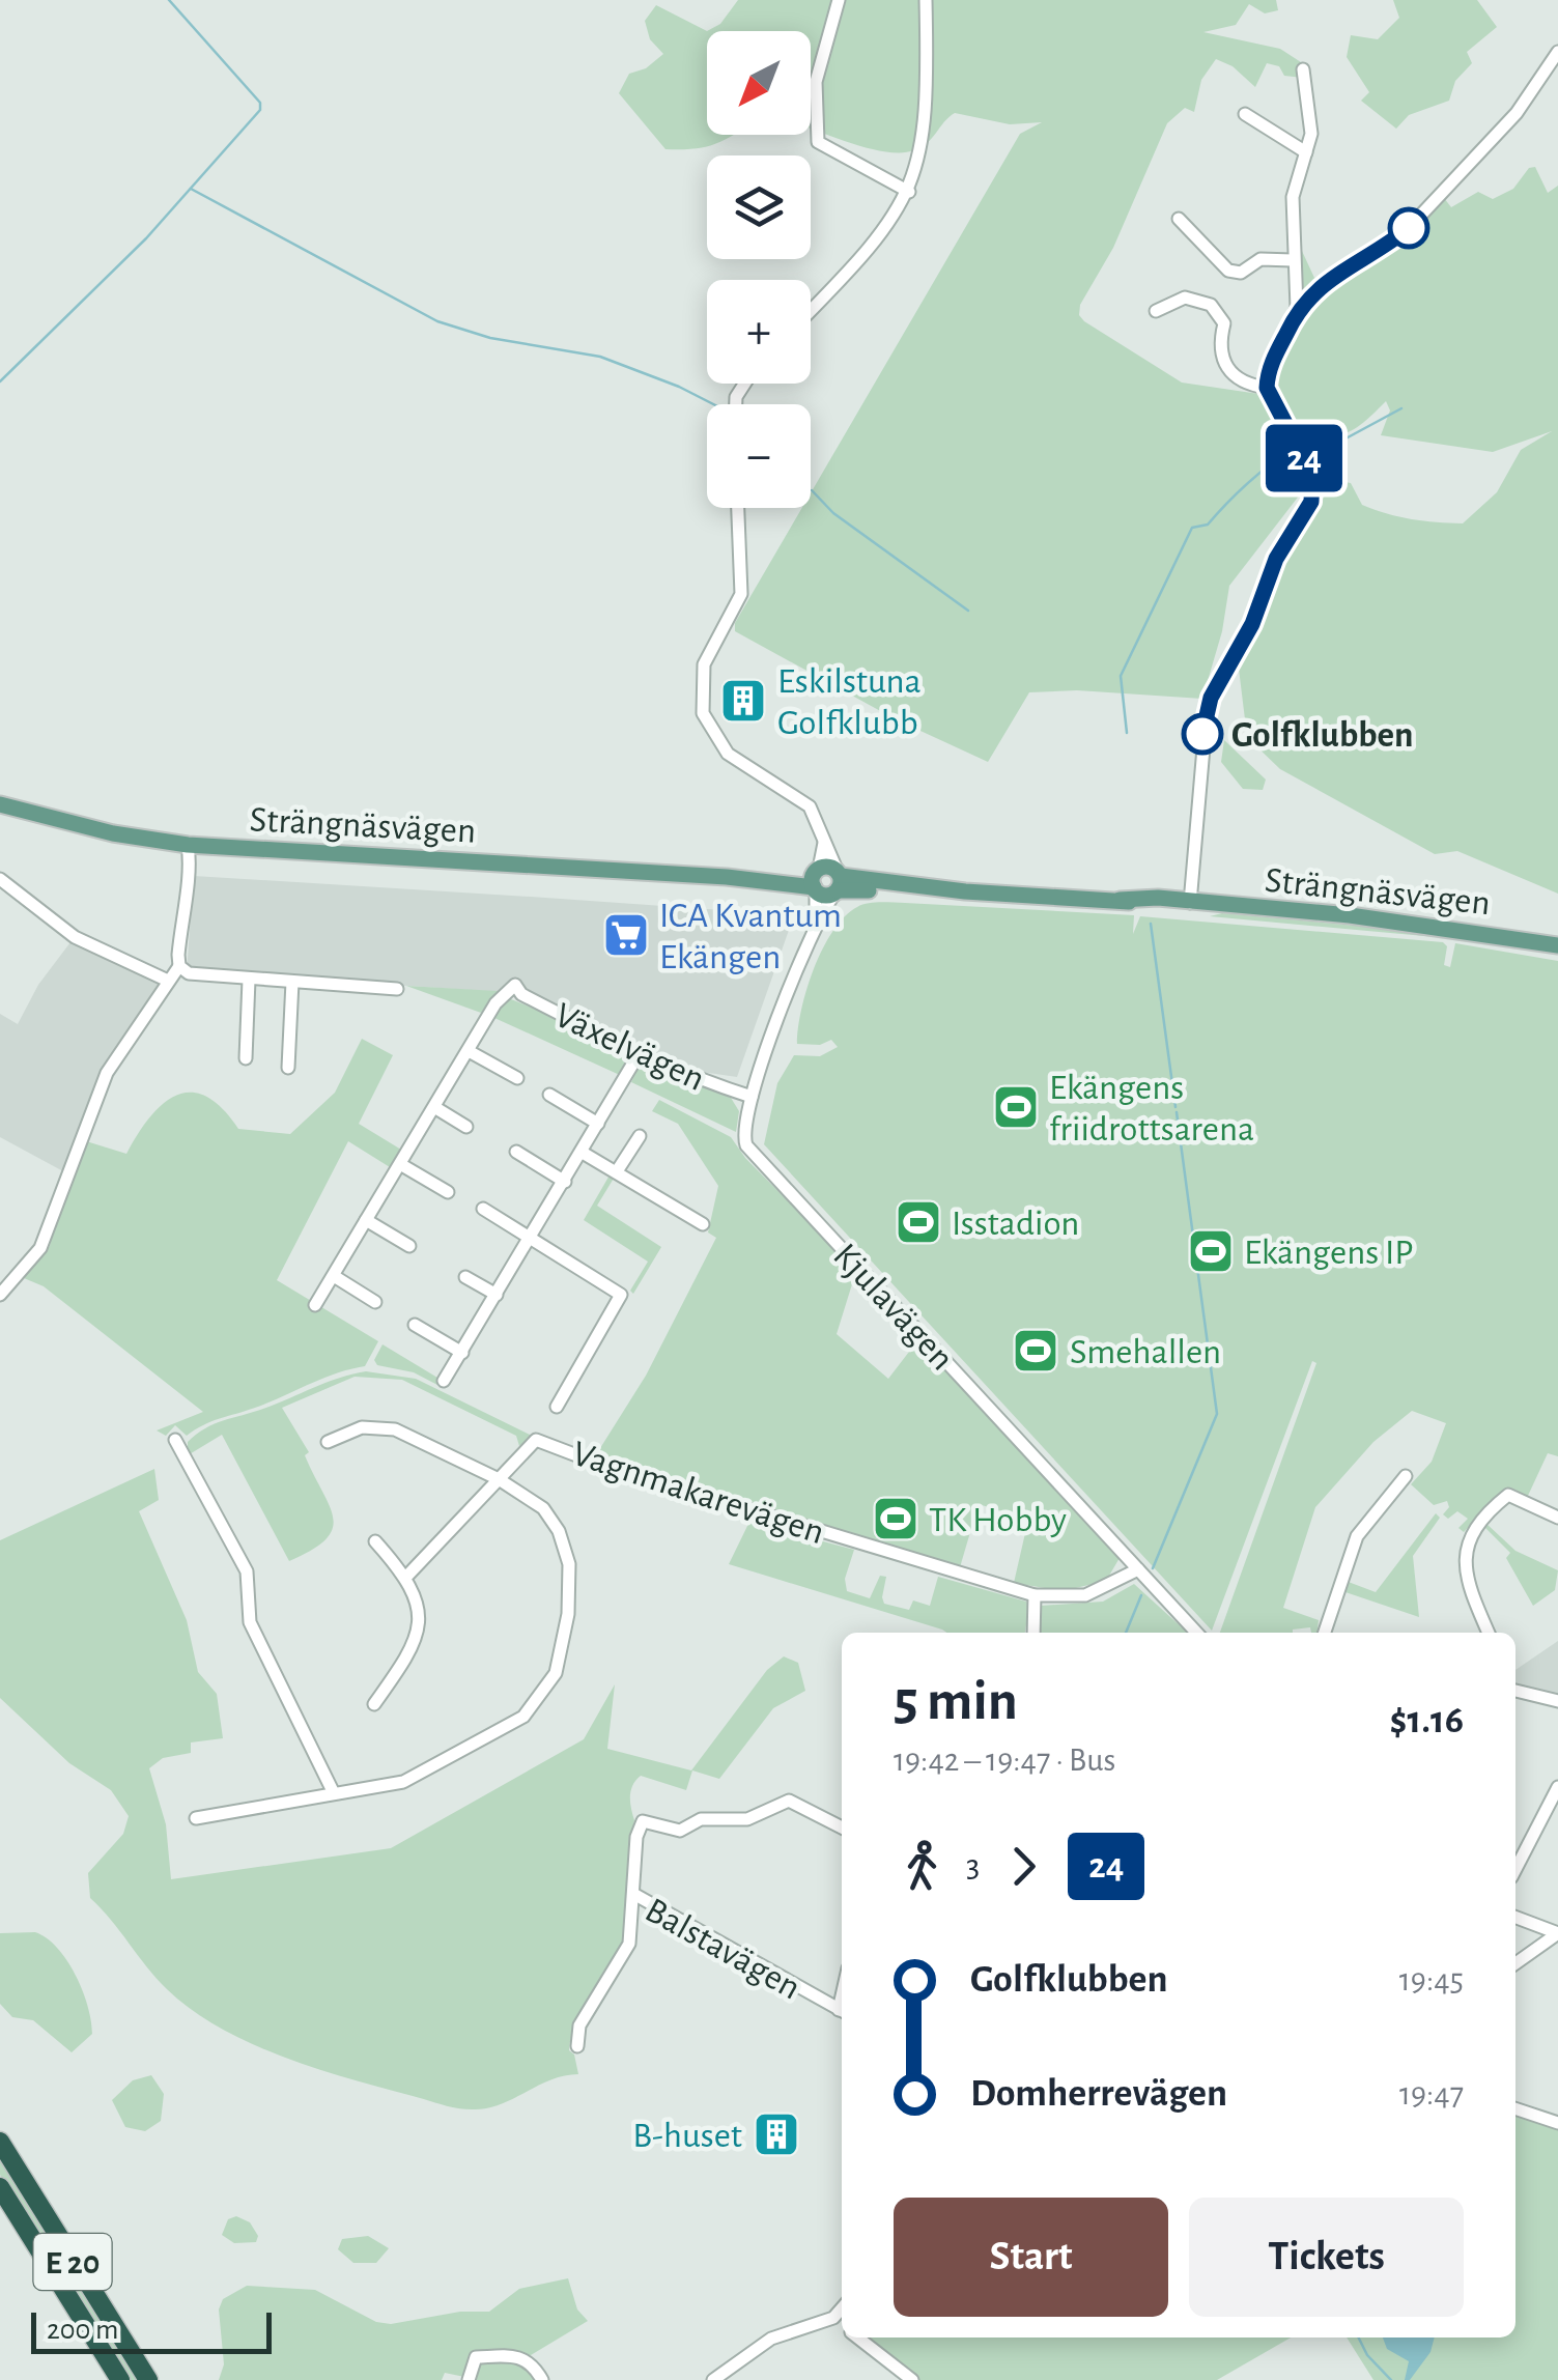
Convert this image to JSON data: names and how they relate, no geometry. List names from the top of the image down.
{
  "streets": {
    "highway": ["E 20"],
    "main road": ["Strängnäsvägen"],
    "street": [
      "Växelvägen",
      "Kjulavägen",
      "Vagnmakarevägen",
      "Balstavägen"
    ]
  },
  "crossings": [
    ["Strängnäsvägen", "Kjulavägen"],
    ["Växelvägen", "Kjulavägen"],
    ["Kjulavägen", "Vagnmakarevägen"]
  ],
  "places": {
    "building": ["Eskilstuna Golfklubb", "B-huset"],
    "other": ["Golfklubben"],
    "supermarket": ["ICA Kvantum Ekängen"],
    "sports": [
      "Ekängens friidrottsarena",
      "Isstadion",
      "Ekängens IP",
      "Smehallen",
      "TK Hobby"
    ]
  },
  "lines": ["bus line 24"],
  "scale_bar": "200 m",
  "north": "bottom left",
  "page": {
    "on_map": "24",
    "map_buttons": ["+", "−"],
    "heading": ["5 min", "19:42 – 19:47 · Bus", "$1.16"],
    "legs": ["3", "24"],
    "list": [
      {
        "name": "Golfklubben",
        "value": "19:45"
      },
      {
        "name": "Domherrevägen",
        "value": "19:47"
      }
    ],
    "buttons": ["Start", "Tickets"],
    "scale": "200 m"
  }
}
